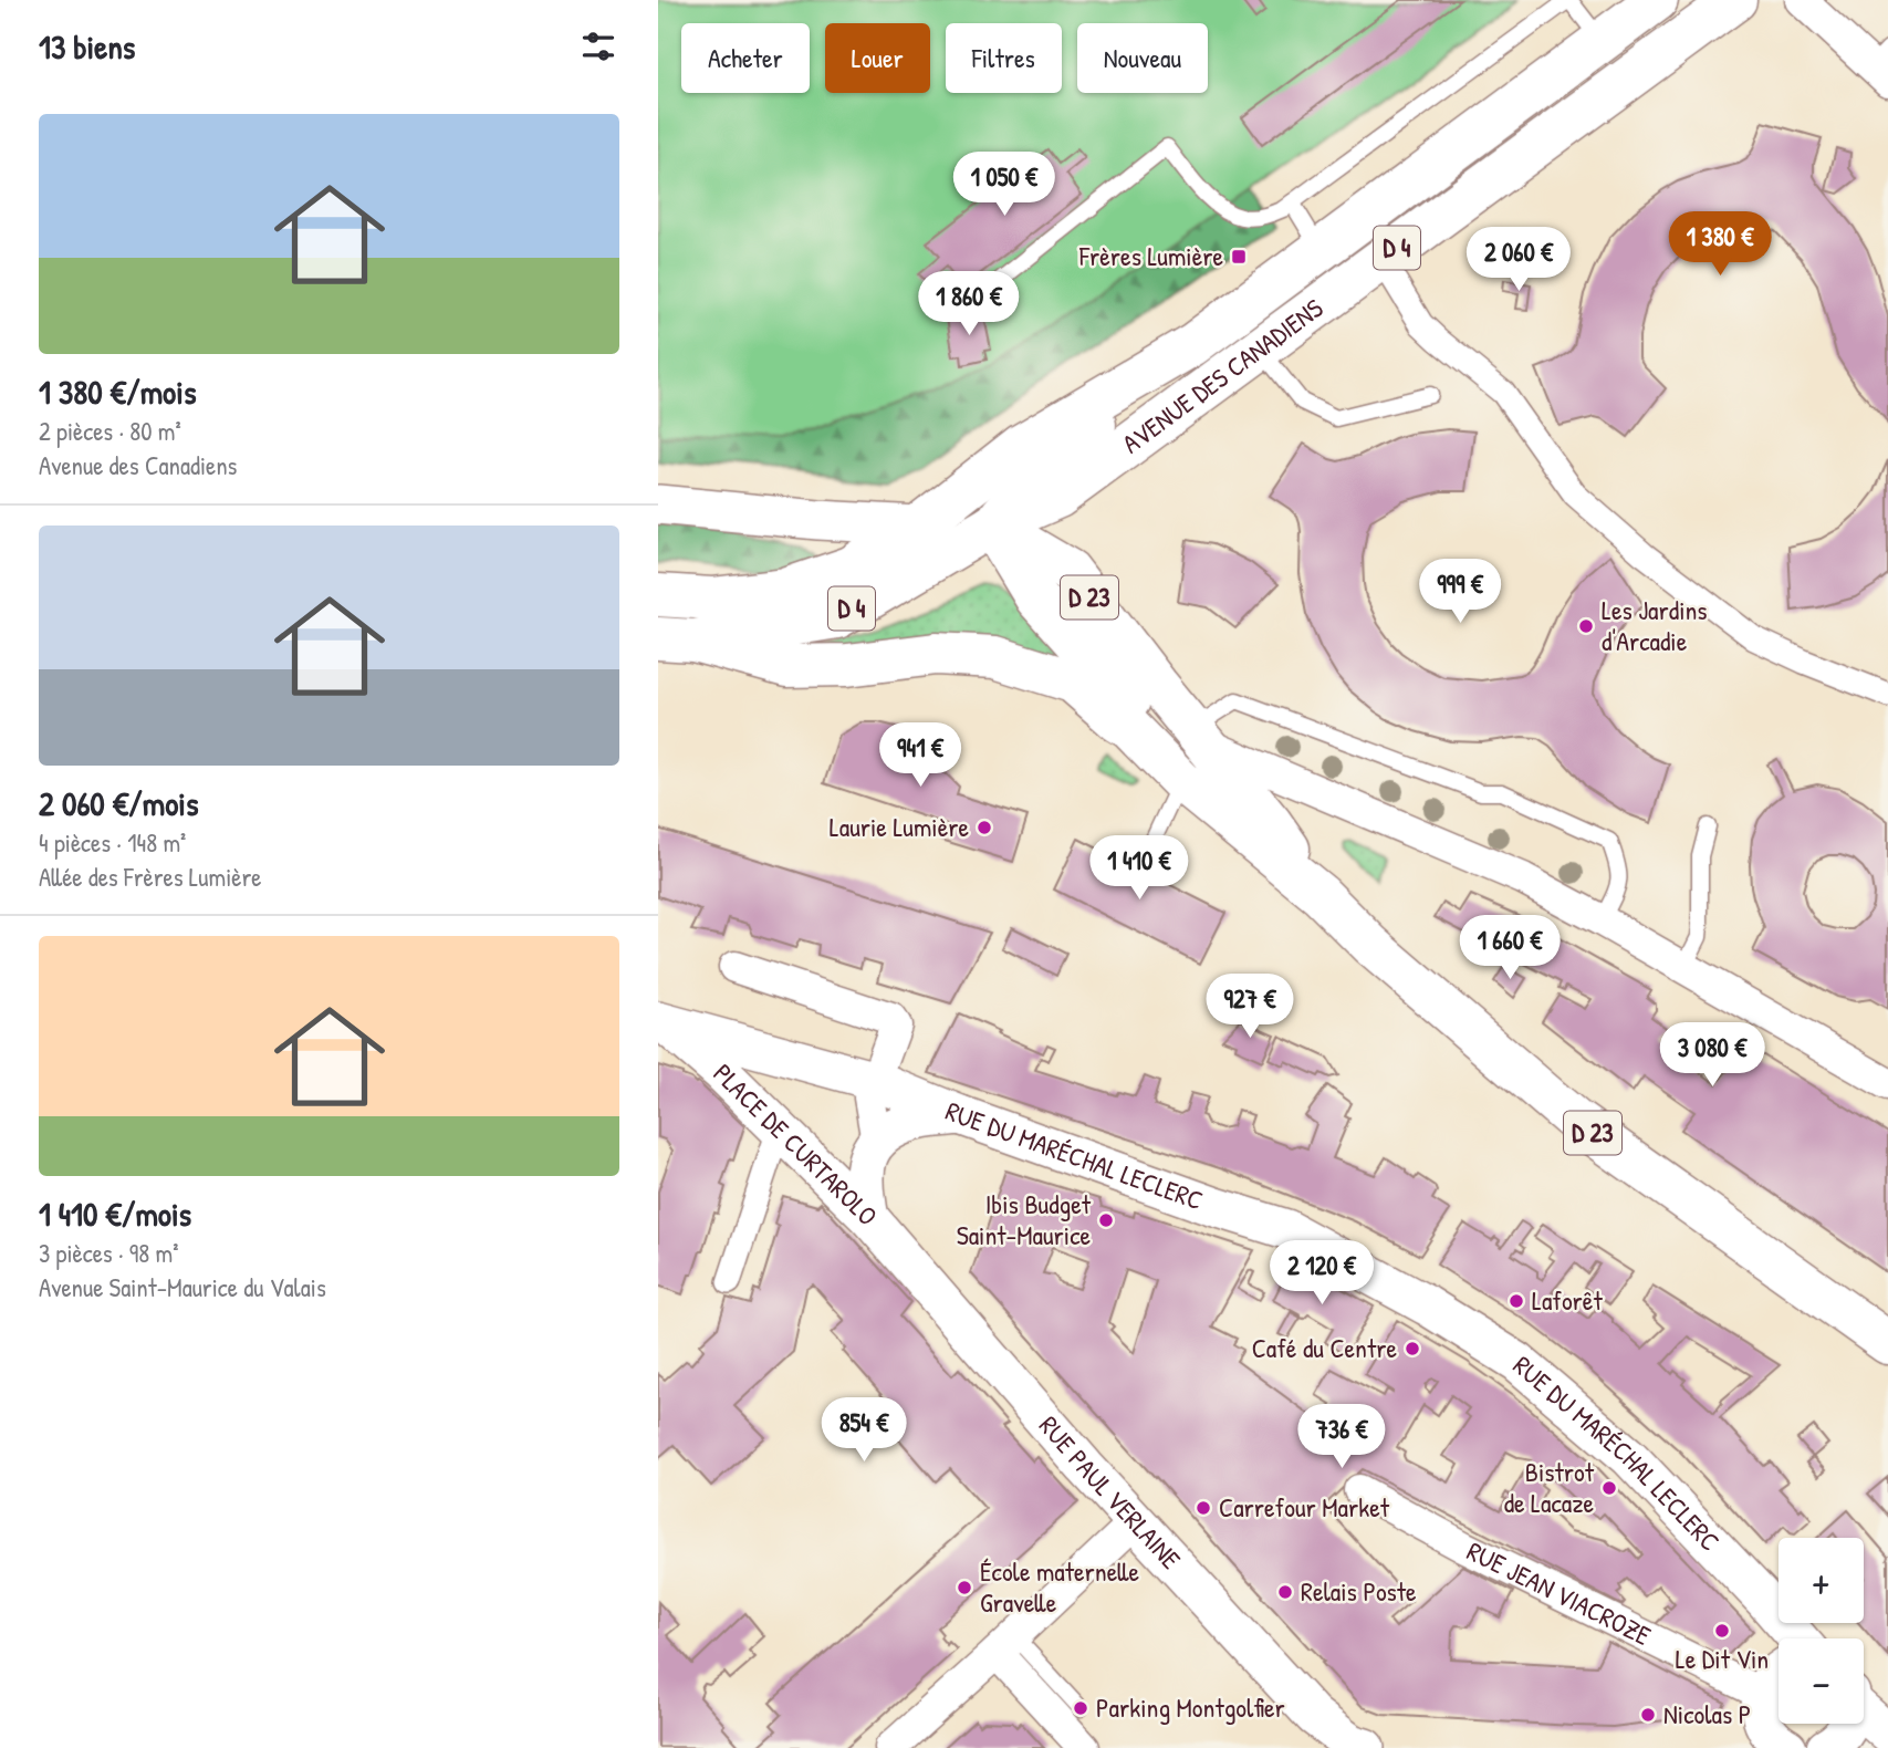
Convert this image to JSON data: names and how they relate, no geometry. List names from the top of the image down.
{
  "streets": {
    "main road": ["D 4", "AVENUE DES CANADIENS", "D 23"],
    "street": [
      "PLACE DE CURTAROLO",
      "RUE DU MARÉCHAL LECLERC",
      "RUE PAUL VERLAINE",
      "RUE JEAN VIACROZE"
    ]
  },
  "crossings": [
    ["AVENUE DES CANADIENS", "D 23"],
    ["PLACE DE CURTAROLO", "RUE DU MARÉCHAL LECLERC"],
    ["PLACE DE CURTAROLO", "RUE PAUL VERLAINE"]
  ],
  "places": {
    "transit": ["Frères Lumière"],
    "other": [
      "Les Jardins d'Arcadie",
      "Laurie Lumière",
      "Ibis Budget Saint-Maurice",
      "Laforêt",
      "Café du Centre",
      "Bistrot de Lacaze",
      "Carrefour Market",
      "École maternelle Gravelle",
      "Relais Poste",
      "Le Dit Vin",
      "Parking Montgolfier",
      "Nicolas P"
    ]
  },
  "page": {
    "heading": "13 biens",
    "chip": [
      "Acheter",
      "Louer",
      "Filtres",
      "Nouveau"
    ],
    "list": [
      {
        "name": "1 380 €/mois",
        "note": "2 pièces · 80 m² · Avenue des Canadiens"
      },
      {
        "name": "2 060 €/mois",
        "note": "4 pièces · 148 m² · Allée des Frères Lumière"
      },
      {
        "name": "1 410 €/mois",
        "note": "3 pièces · 98 m² · Avenue Saint-Maurice du Valais"
      }
    ],
    "price": [
      "1 050 €",
      "1 380 €",
      "2 060 €",
      "1 860 €",
      "999 €",
      "941 €",
      "1 410 €",
      "1 660 €",
      "927 €",
      "3 080 €",
      "2 120 €",
      "854 €",
      "736 €"
    ],
    "map_buttons": ["+", "−"]
  }
}
